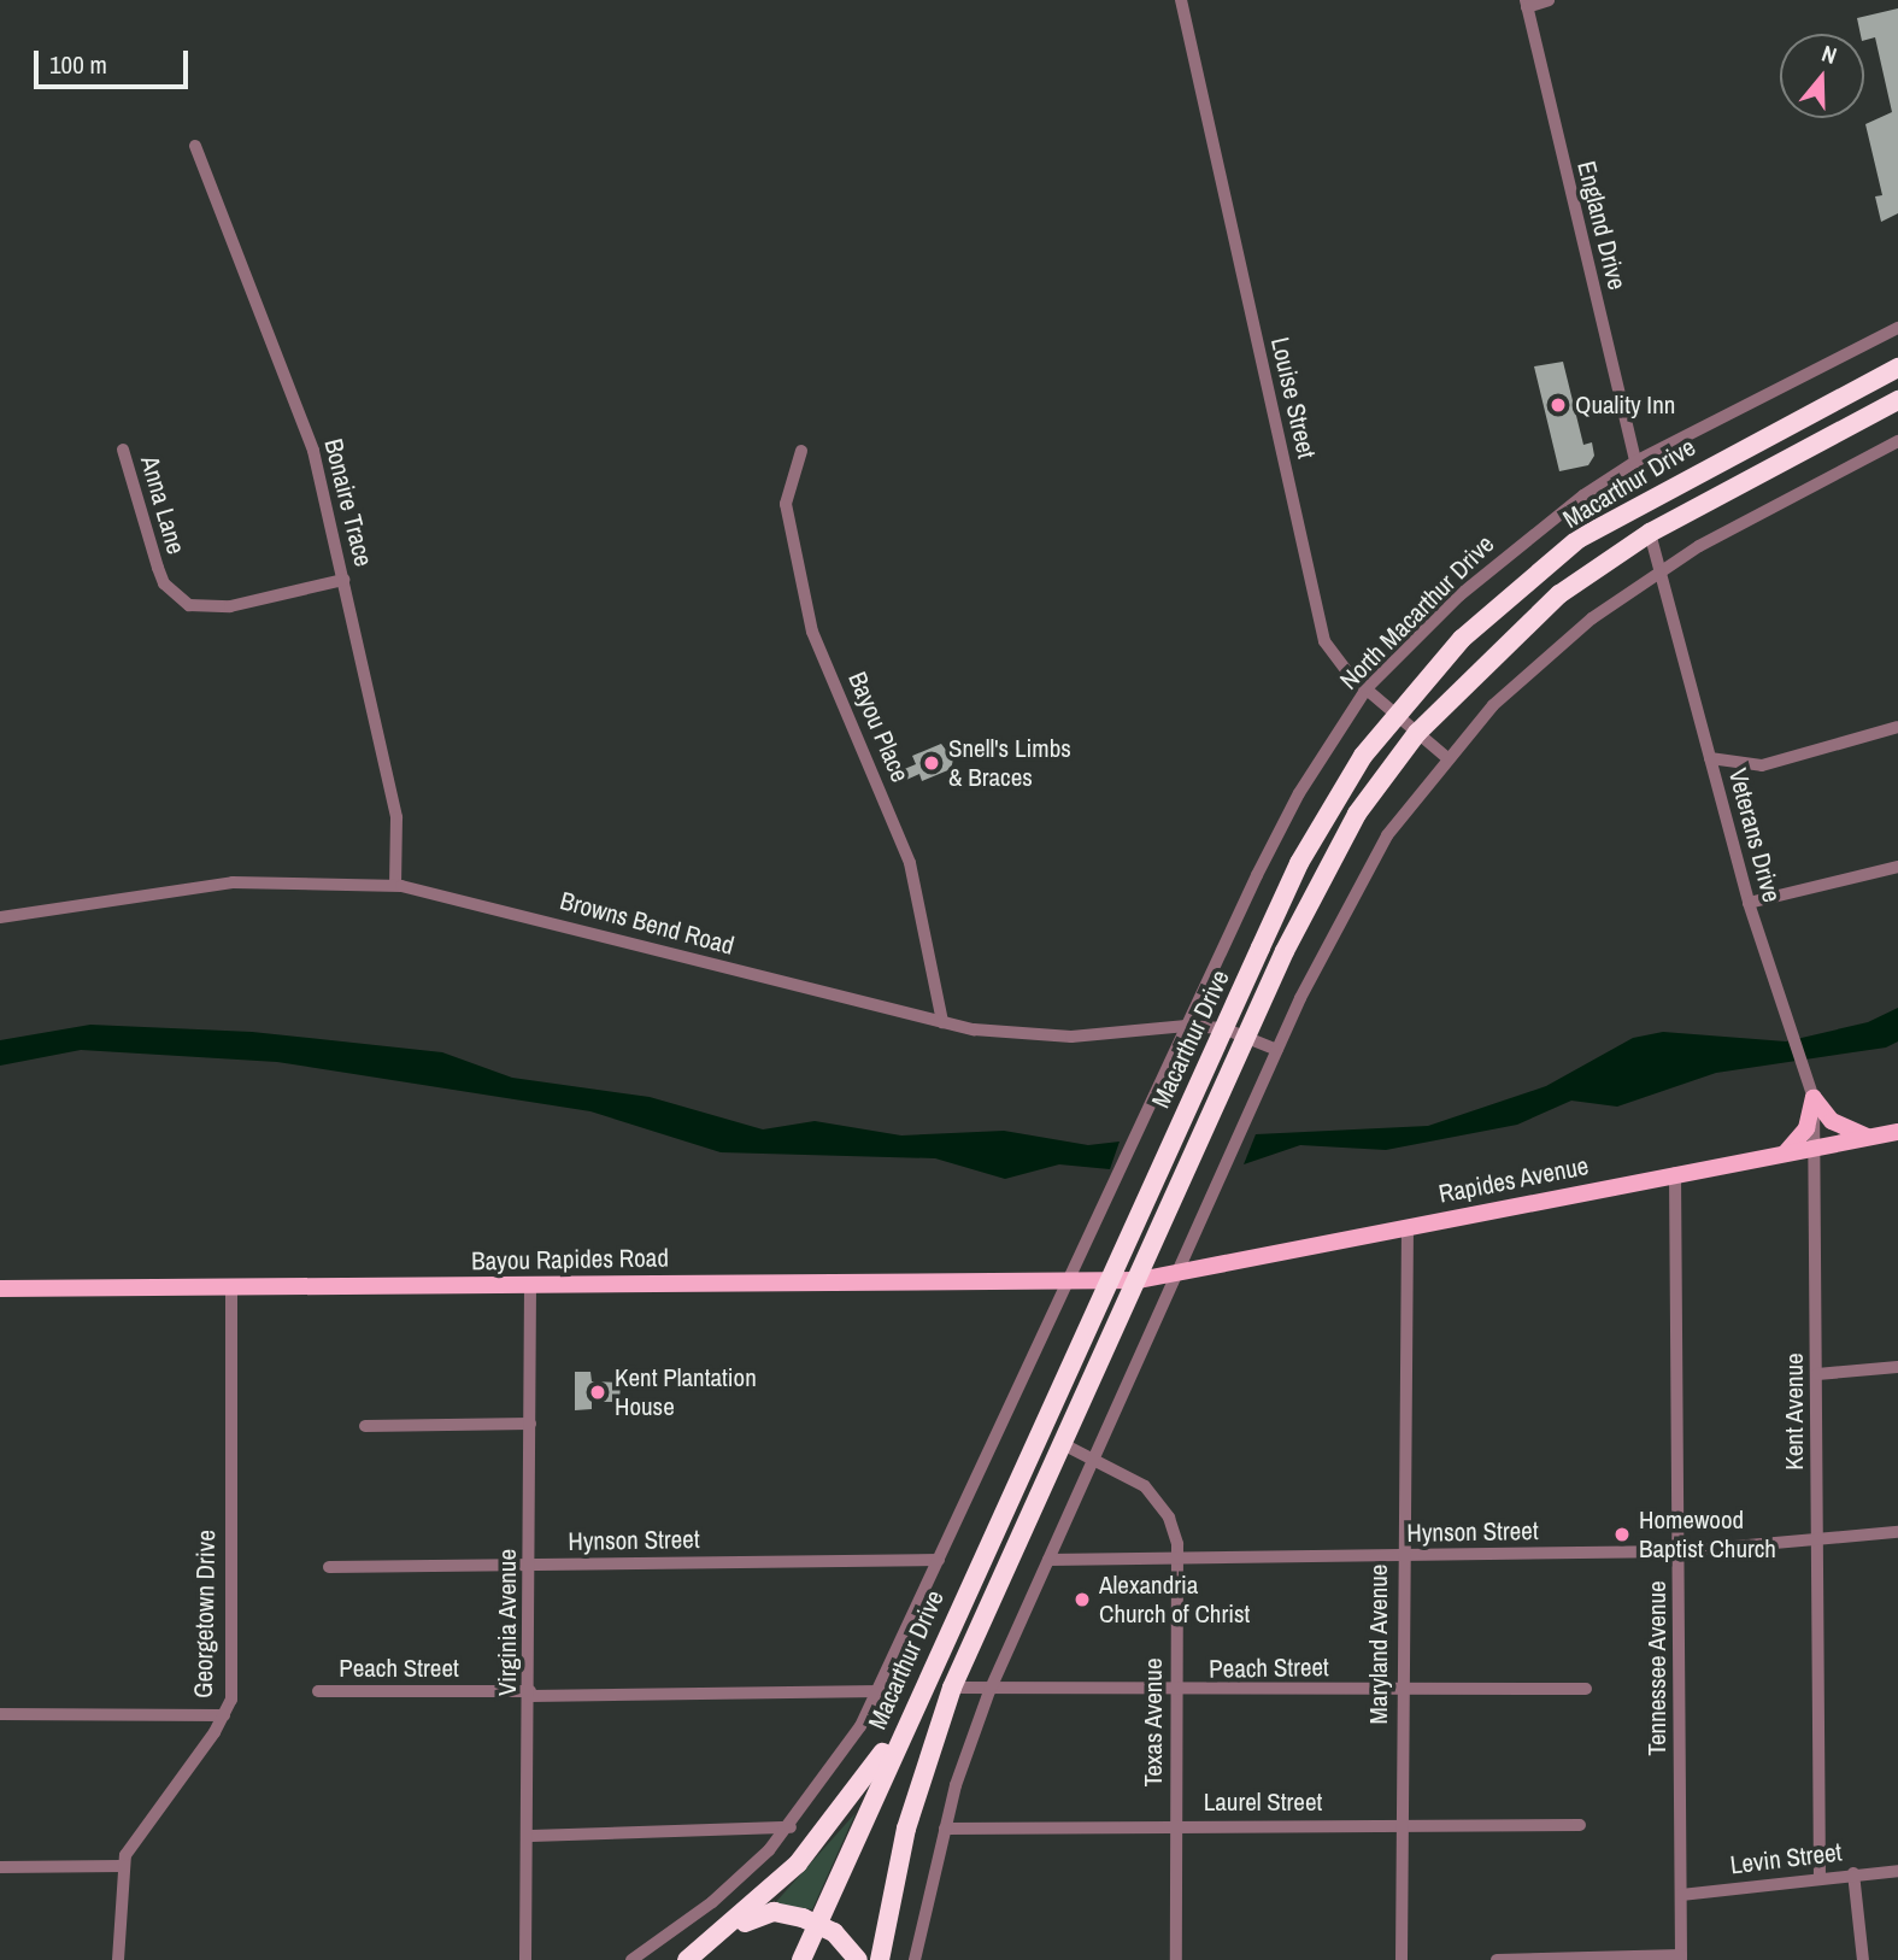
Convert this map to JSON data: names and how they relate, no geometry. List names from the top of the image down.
{
  "streets": {
    "highway": ["Macarthur Drive"],
    "main road": ["Rapides Avenue", "Bayou Rapides Road"],
    "street": [
      "England Drive",
      "Louise Street",
      "Bonaire Trace",
      "Anna Lane",
      "North Macarthur Drive",
      "Bayou Place",
      "Veterans Drive",
      "Browns Bend Road",
      "Kent Avenue",
      "Hynson Street",
      "Georgetown Drive",
      "Virginia Avenue",
      "Maryland Avenue",
      "Peach Street",
      "Tennessee Avenue",
      "Texas Avenue",
      "Laurel Street",
      "Levin Street"
    ]
  },
  "crossings": [
    ["England Drive", "North Macarthur Drive"],
    ["Louise Street", "Macarthur Drive"],
    ["Louise Street", "North Macarthur Drive"],
    ["Macarthur Drive", "North Macarthur Drive"],
    ["Macarthur Drive", "Veterans Drive"],
    ["Macarthur Drive", "Browns Bend Road"],
    ["Macarthur Drive", "Rapides Avenue"],
    ["Macarthur Drive", "Bayou Rapides Road"],
    ["Macarthur Drive", "Hynson Street"],
    ["Macarthur Drive", "Peach Street"],
    ["Macarthur Drive", "Texas Avenue"],
    ["Bonaire Trace", "Anna Lane"],
    ["Bonaire Trace", "Browns Bend Road"],
    ["North Macarthur Drive", "Browns Bend Road"],
    ["North Macarthur Drive", "Bayou Rapides Road"],
    ["Bayou Place", "Browns Bend Road"],
    ["Veterans Drive", "Rapides Avenue"],
    ["Veterans Drive", "Kent Avenue"],
    ["Rapides Avenue", "Bayou Rapides Road"],
    ["Rapides Avenue", "Kent Avenue"],
    ["Rapides Avenue", "Maryland Avenue"],
    ["Rapides Avenue", "Tennessee Avenue"],
    ["Bayou Rapides Road", "Georgetown Drive"],
    ["Bayou Rapides Road", "Virginia Avenue"],
    ["Kent Avenue", "Hynson Street"],
    ["Kent Avenue", "Levin Street"],
    ["Hynson Street", "Virginia Avenue"],
    ["Hynson Street", "Maryland Avenue"],
    ["Hynson Street", "Tennessee Avenue"],
    ["Hynson Street", "Texas Avenue"],
    ["Virginia Avenue", "Peach Street"],
    ["Maryland Avenue", "Peach Street"],
    ["Maryland Avenue", "Laurel Street"],
    ["Peach Street", "Texas Avenue"],
    ["Tennessee Avenue", "Levin Street"],
    ["Texas Avenue", "Laurel Street"]
  ],
  "places": [
    "Quality Inn",
    "Snell's Limbs & Braces",
    "Kent Plantation House",
    "Homewood Baptist Church",
    "Alexandria Church of Christ"
  ],
  "scale_bar": "100 m",
  "north": "top"
}
